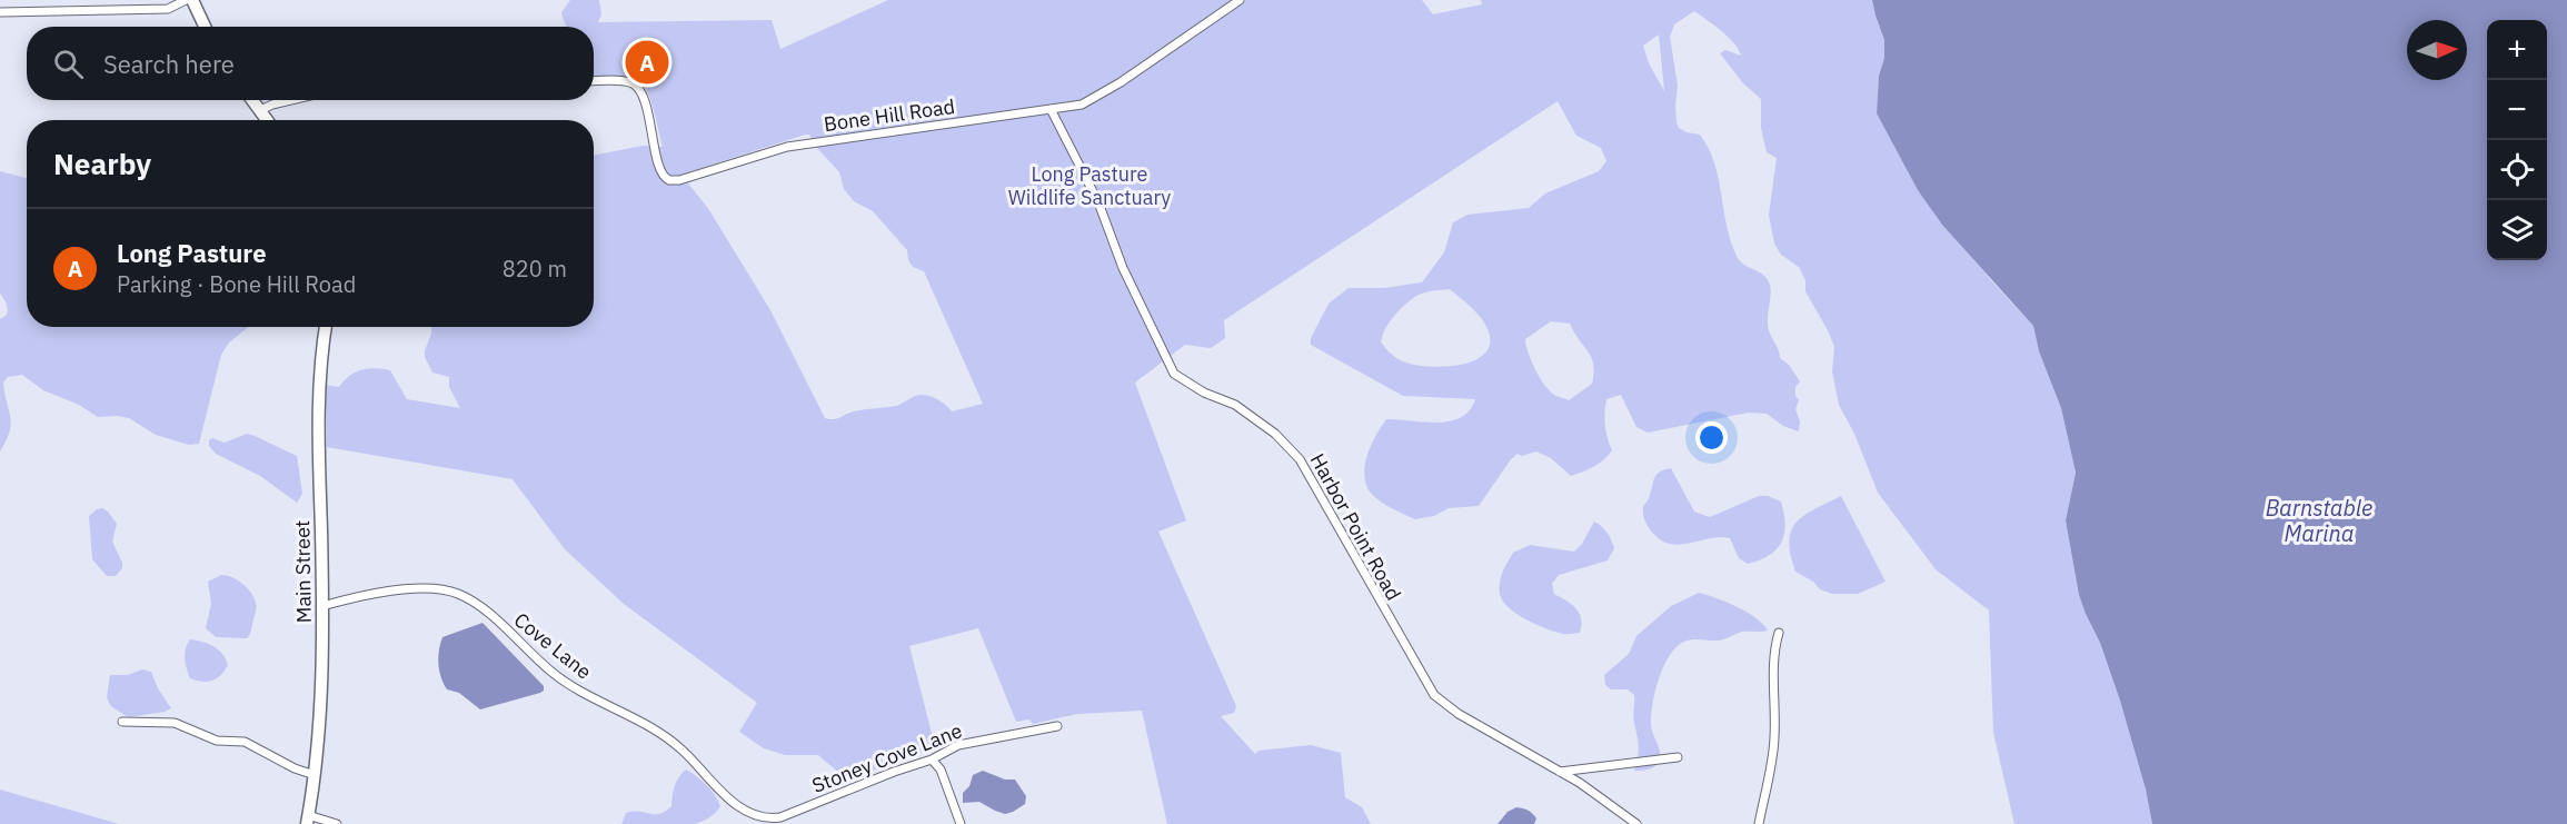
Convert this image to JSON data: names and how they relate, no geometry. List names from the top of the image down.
{
  "streets": {
    "main road": ["Main Street"],
    "street": [
      "Bone Hill Road",
      "Harbor Point Road",
      "Cove Lane",
      "Stoney Cove Lane"
    ]
  },
  "crossings": [
    ["Bone Hill Road", "Harbor Point Road"],
    ["Main Street", "Cove Lane"],
    ["Cove Lane", "Stoney Cove Lane"]
  ],
  "water": ["Barnstable Marina"],
  "parks": ["Long Pasture Wildlife Sanctuary"],
  "north": "right",
  "page": {
    "map_buttons": ["+", "−"],
    "search": "Search here",
    "pins": "A",
    "heading": "Nearby",
    "list": [
      {
        "mark": "A",
        "name": "Long Pasture",
        "note": "Parking · Bone Hill Road",
        "value": "820 m"
      }
    ]
  }
}
